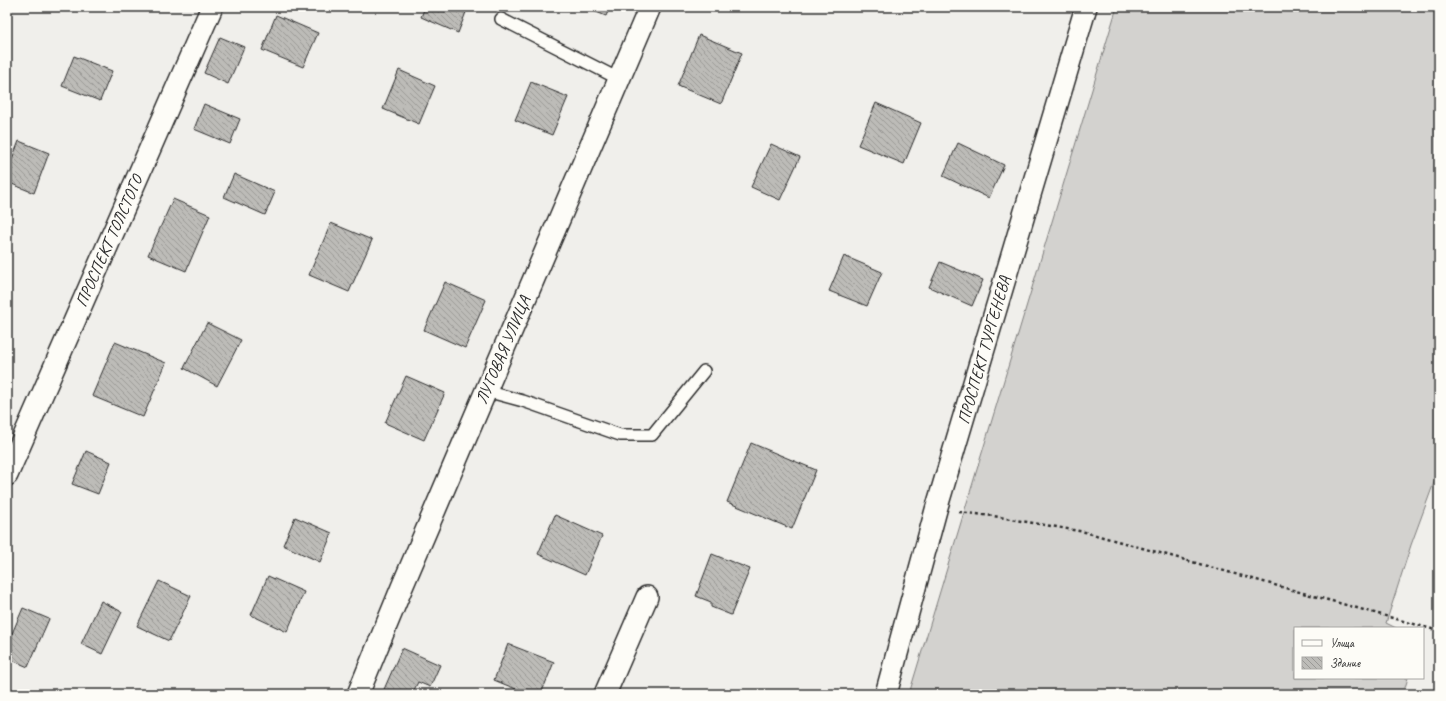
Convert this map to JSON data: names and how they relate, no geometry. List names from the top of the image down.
{
  "streets": {
    "street": ["ПРОСПЕКТ ТОЛСТОГО", "ЛУГОВАЯ УЛИЦА", "ПРОСПЕКТ ТУРГЕНЕВА"]
  },
  "legend": ["Улица", "Здание"]
}
